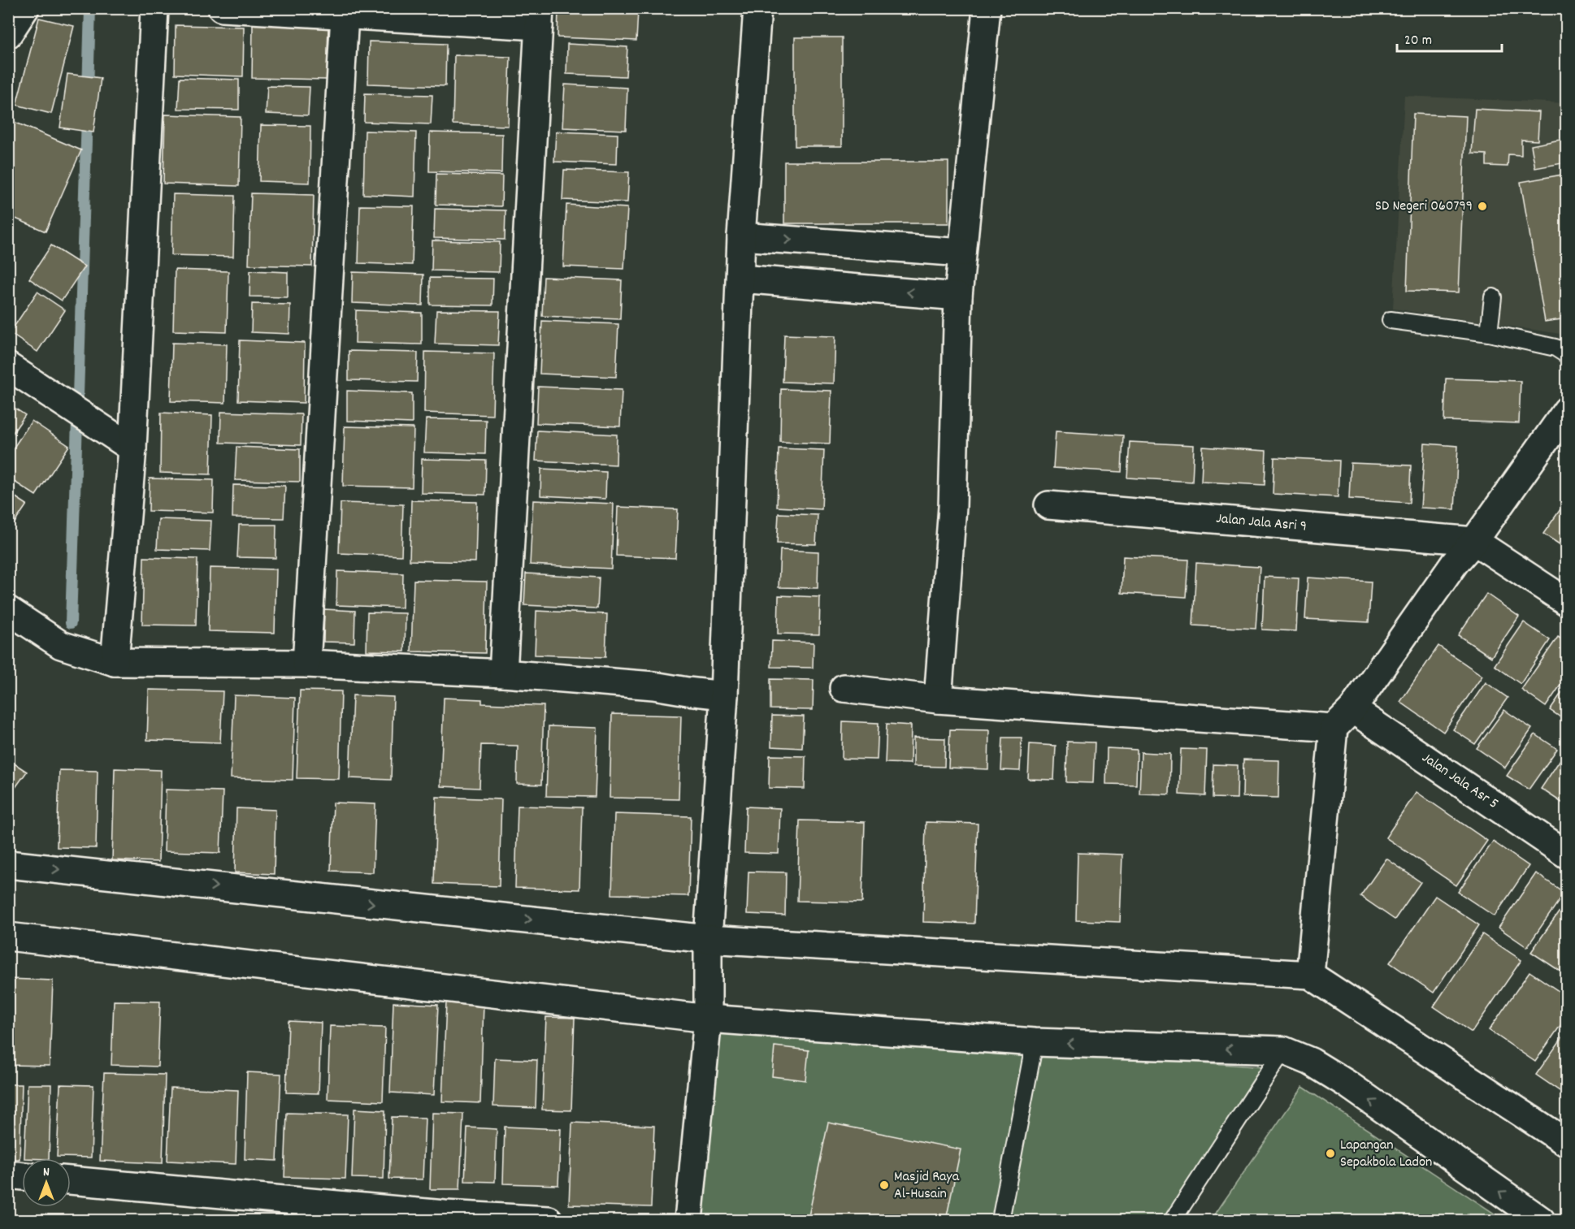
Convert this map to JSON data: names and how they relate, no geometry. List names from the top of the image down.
{
  "streets": {
    "street": ["Jalan Jala Asri 9", "Jalan Jala Asr 5"]
  },
  "places": ["SD Negeri 060799", "Lapangan Sepakbola Ladon", "Masjid Raya Al-Husain"],
  "scale_bar": "20 m",
  "north": "top"
}
